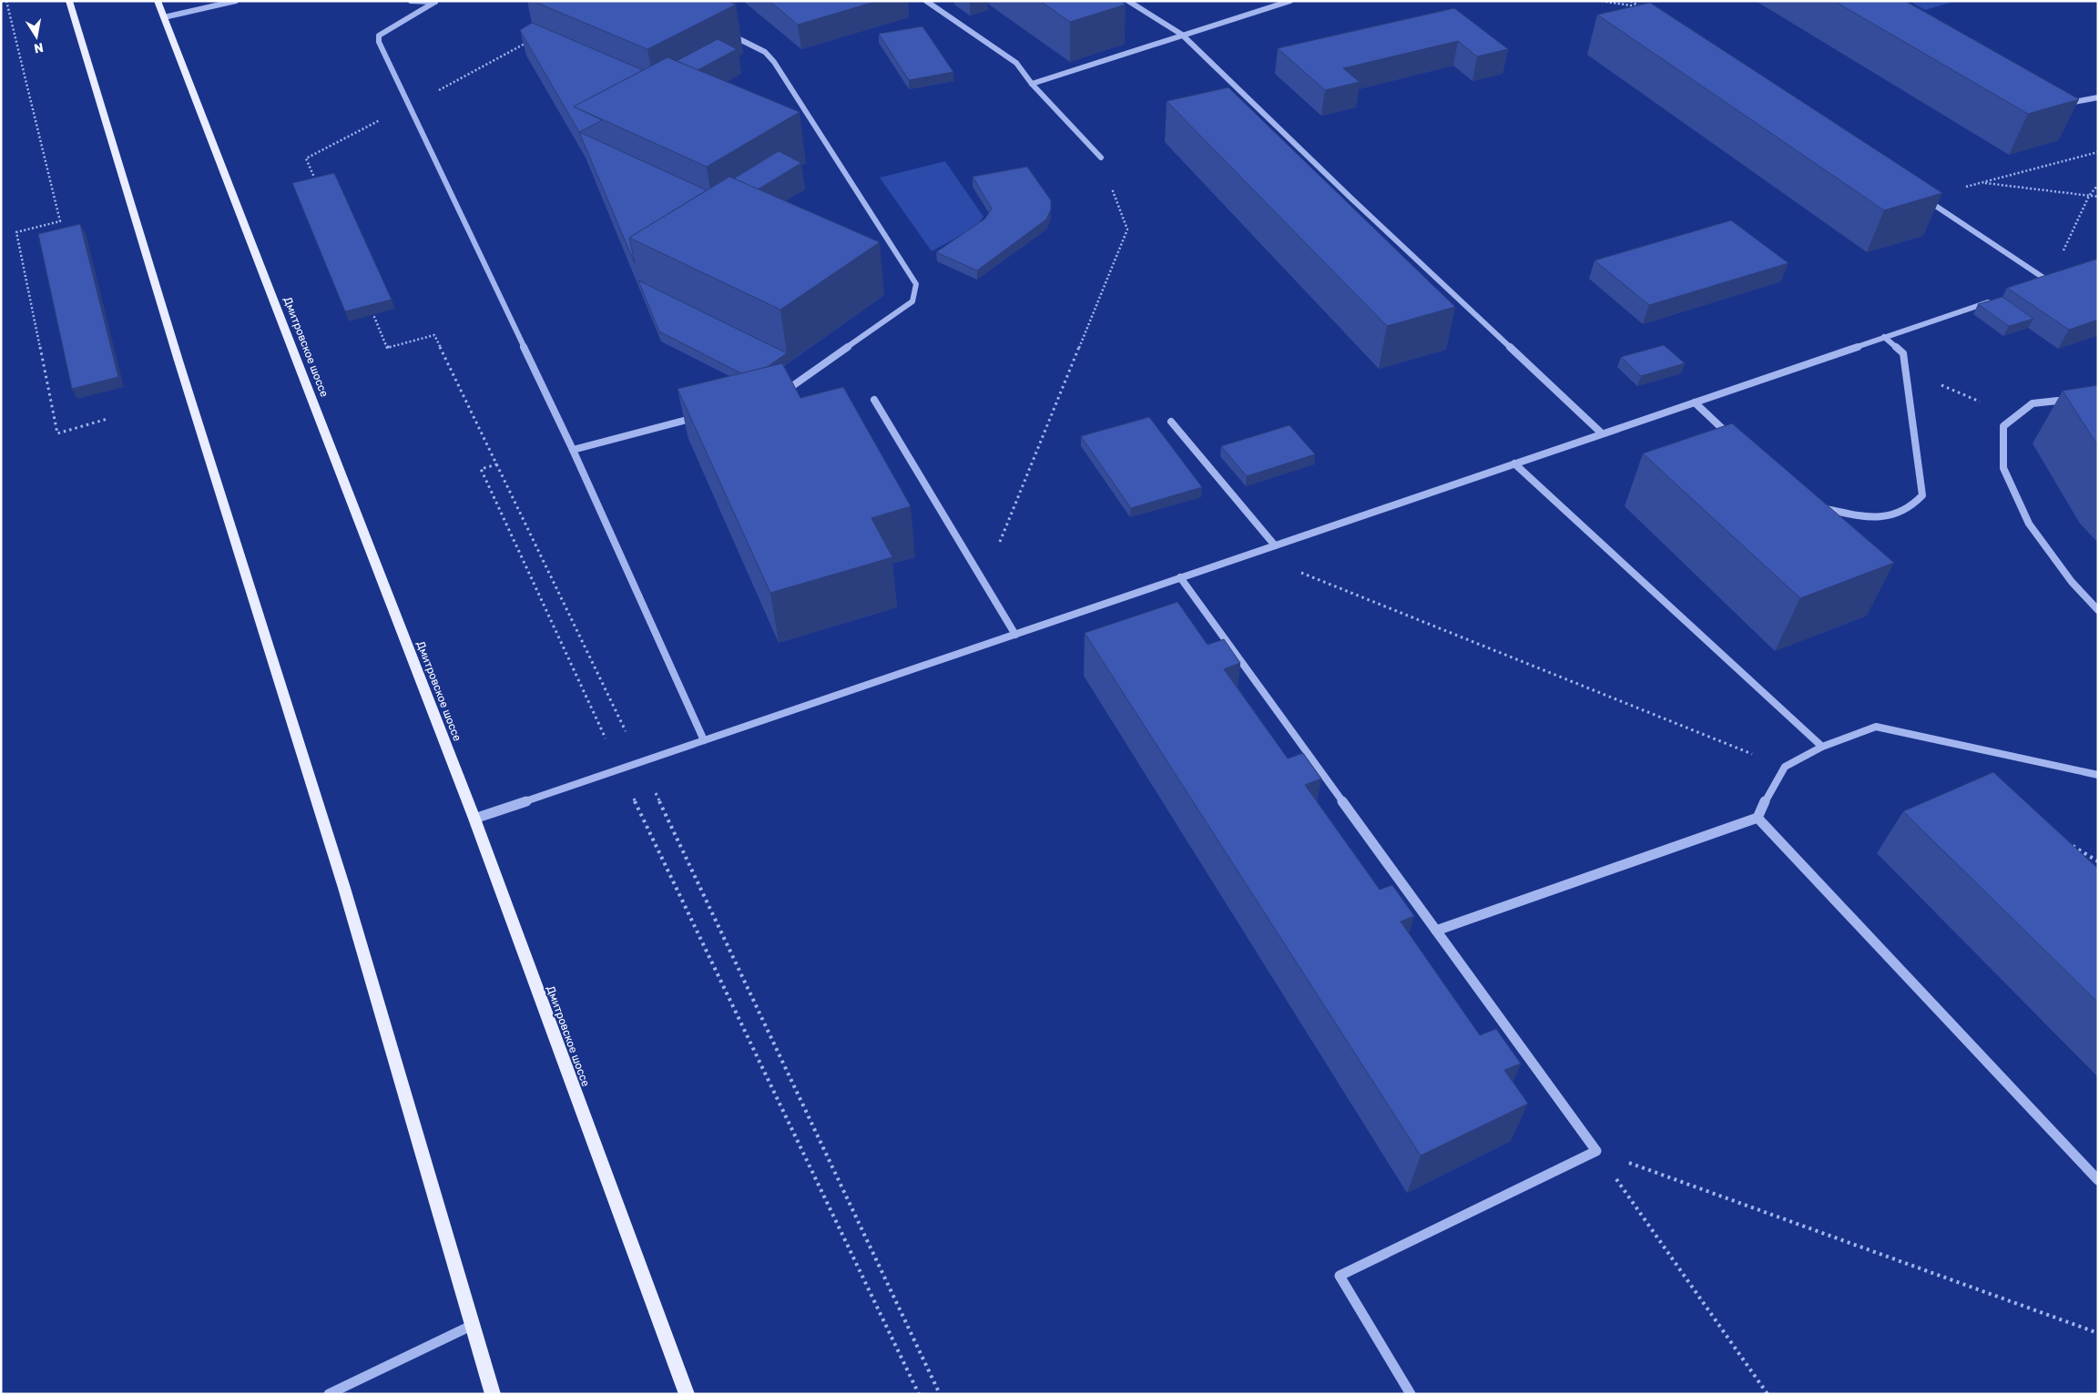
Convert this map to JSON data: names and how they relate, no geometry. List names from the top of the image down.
{
  "streets": {
    "main road": ["Дмитровское шоссе"]
  },
  "north": "bottom"
}
